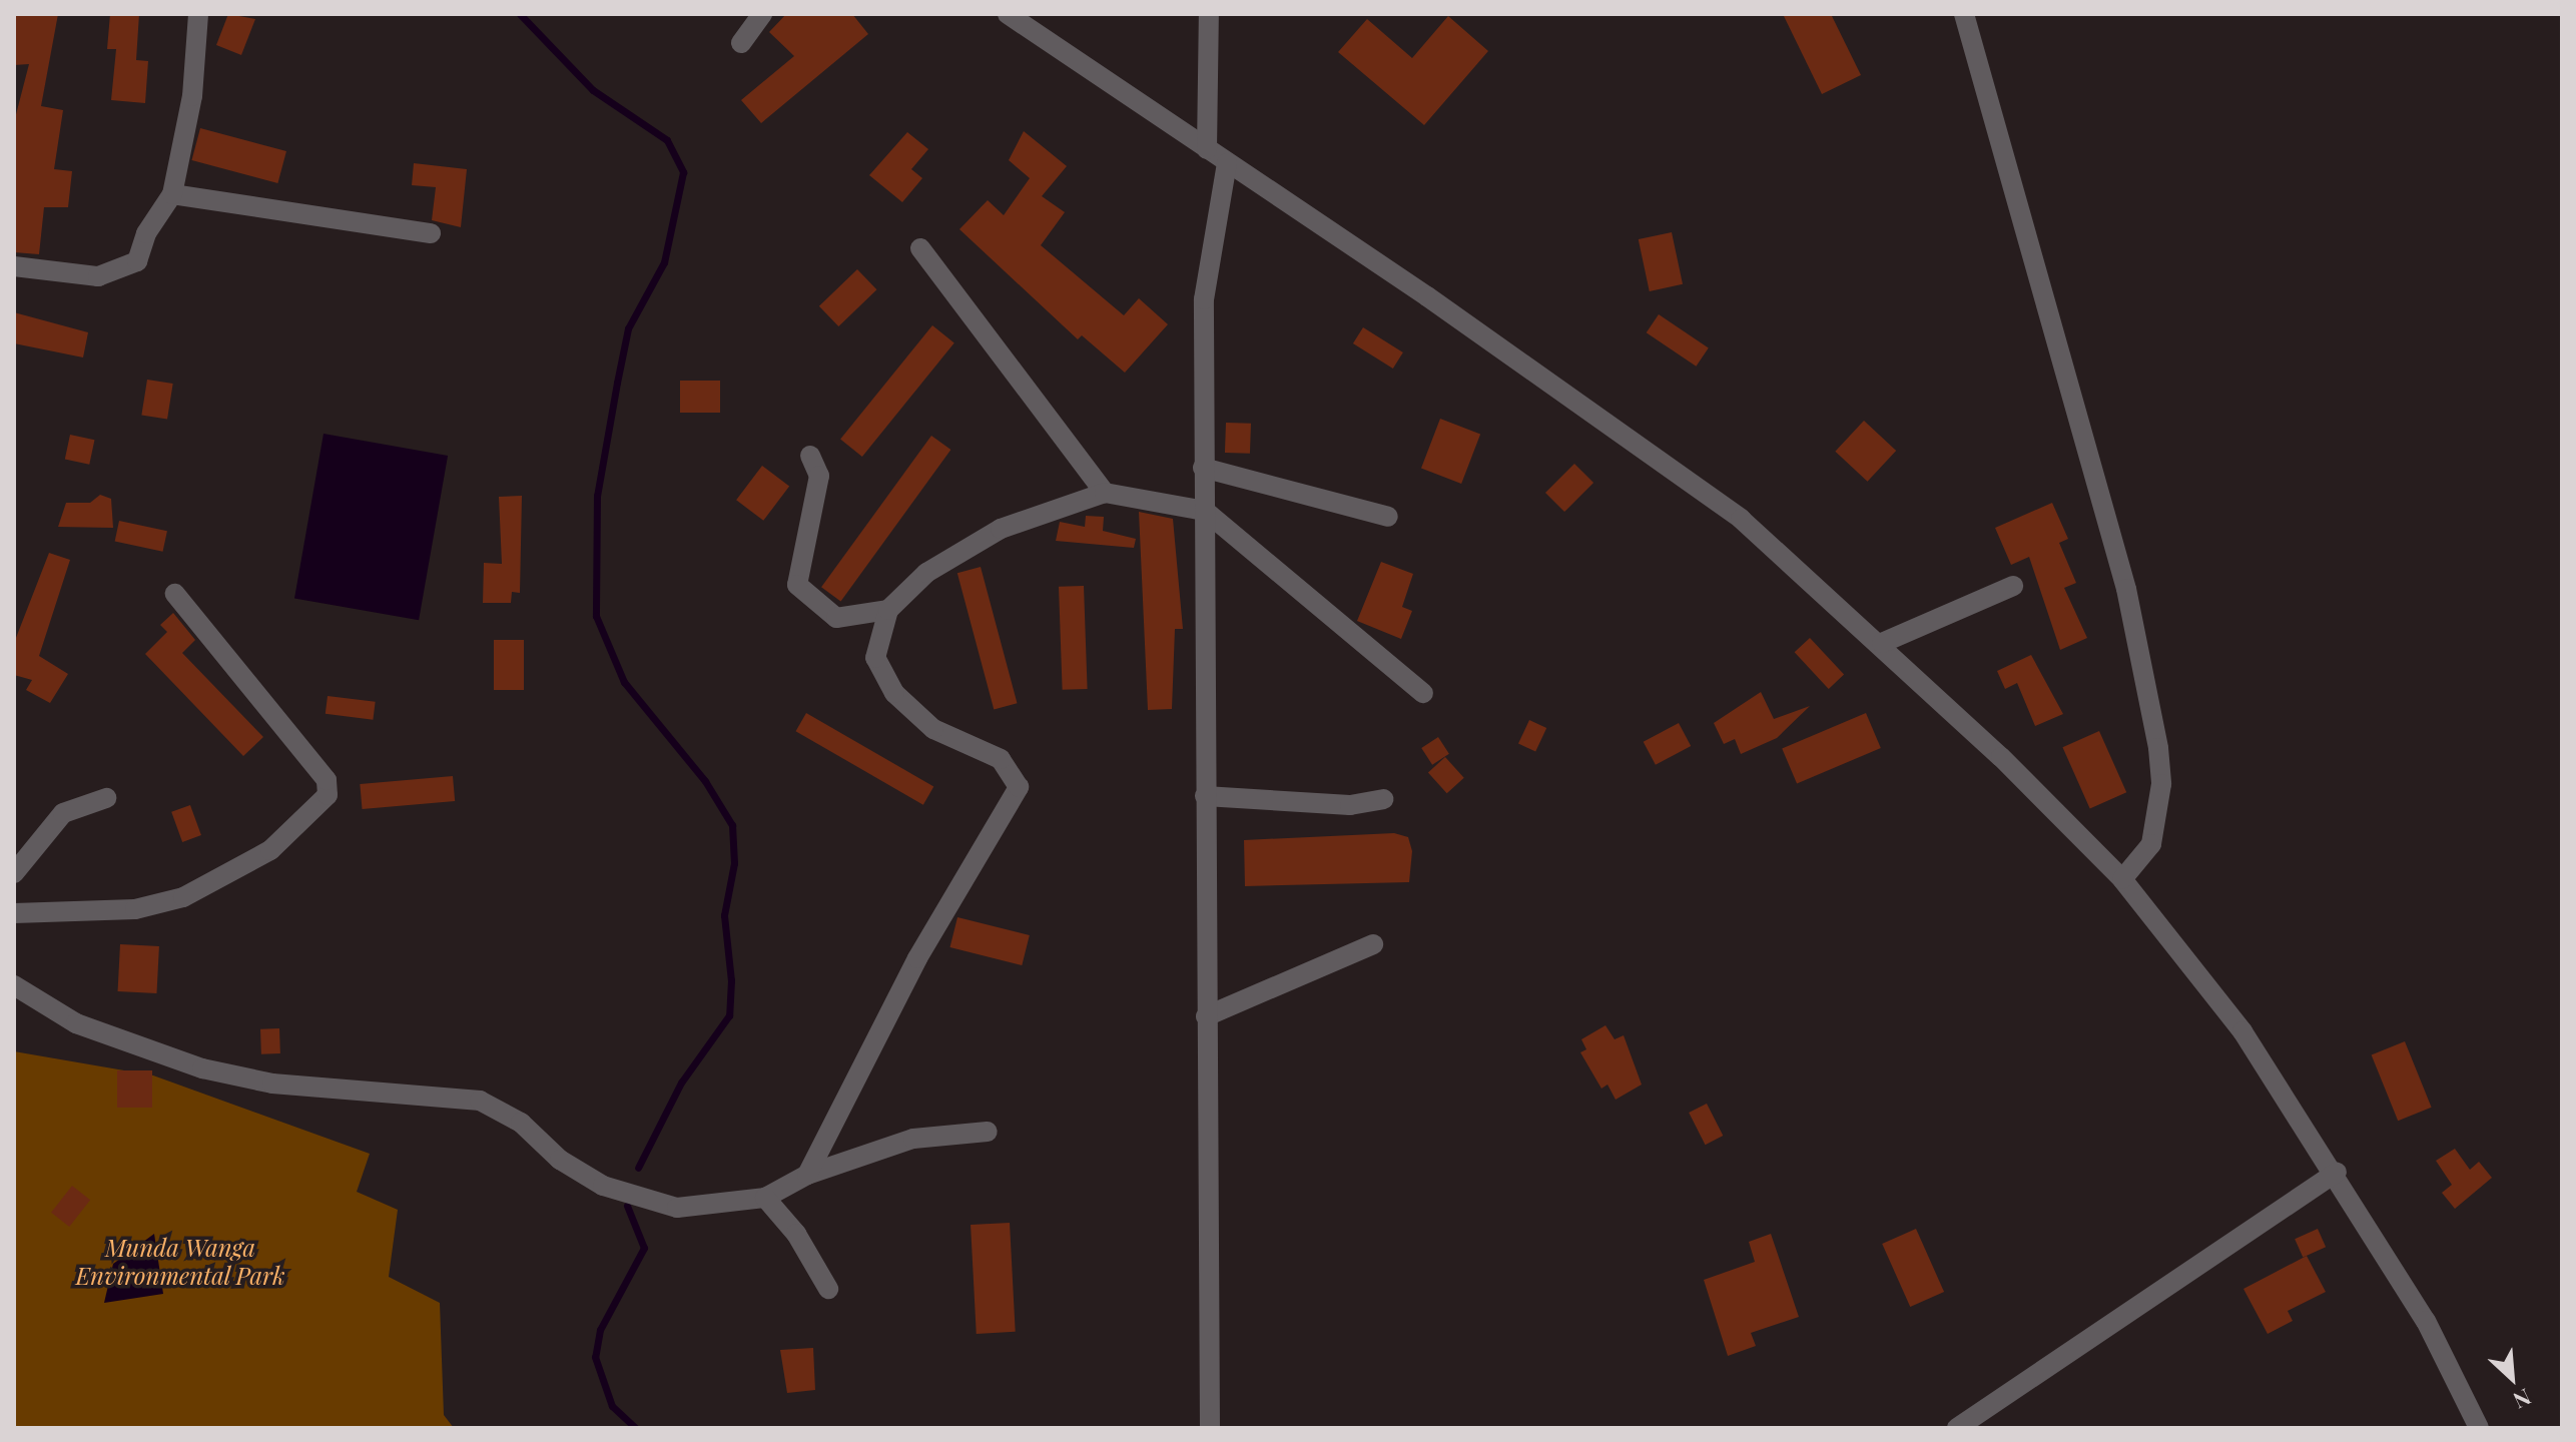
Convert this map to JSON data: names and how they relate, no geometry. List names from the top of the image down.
{
  "parks": ["Munda Wanga Environmental Park"],
  "north": "bottom right"
}
